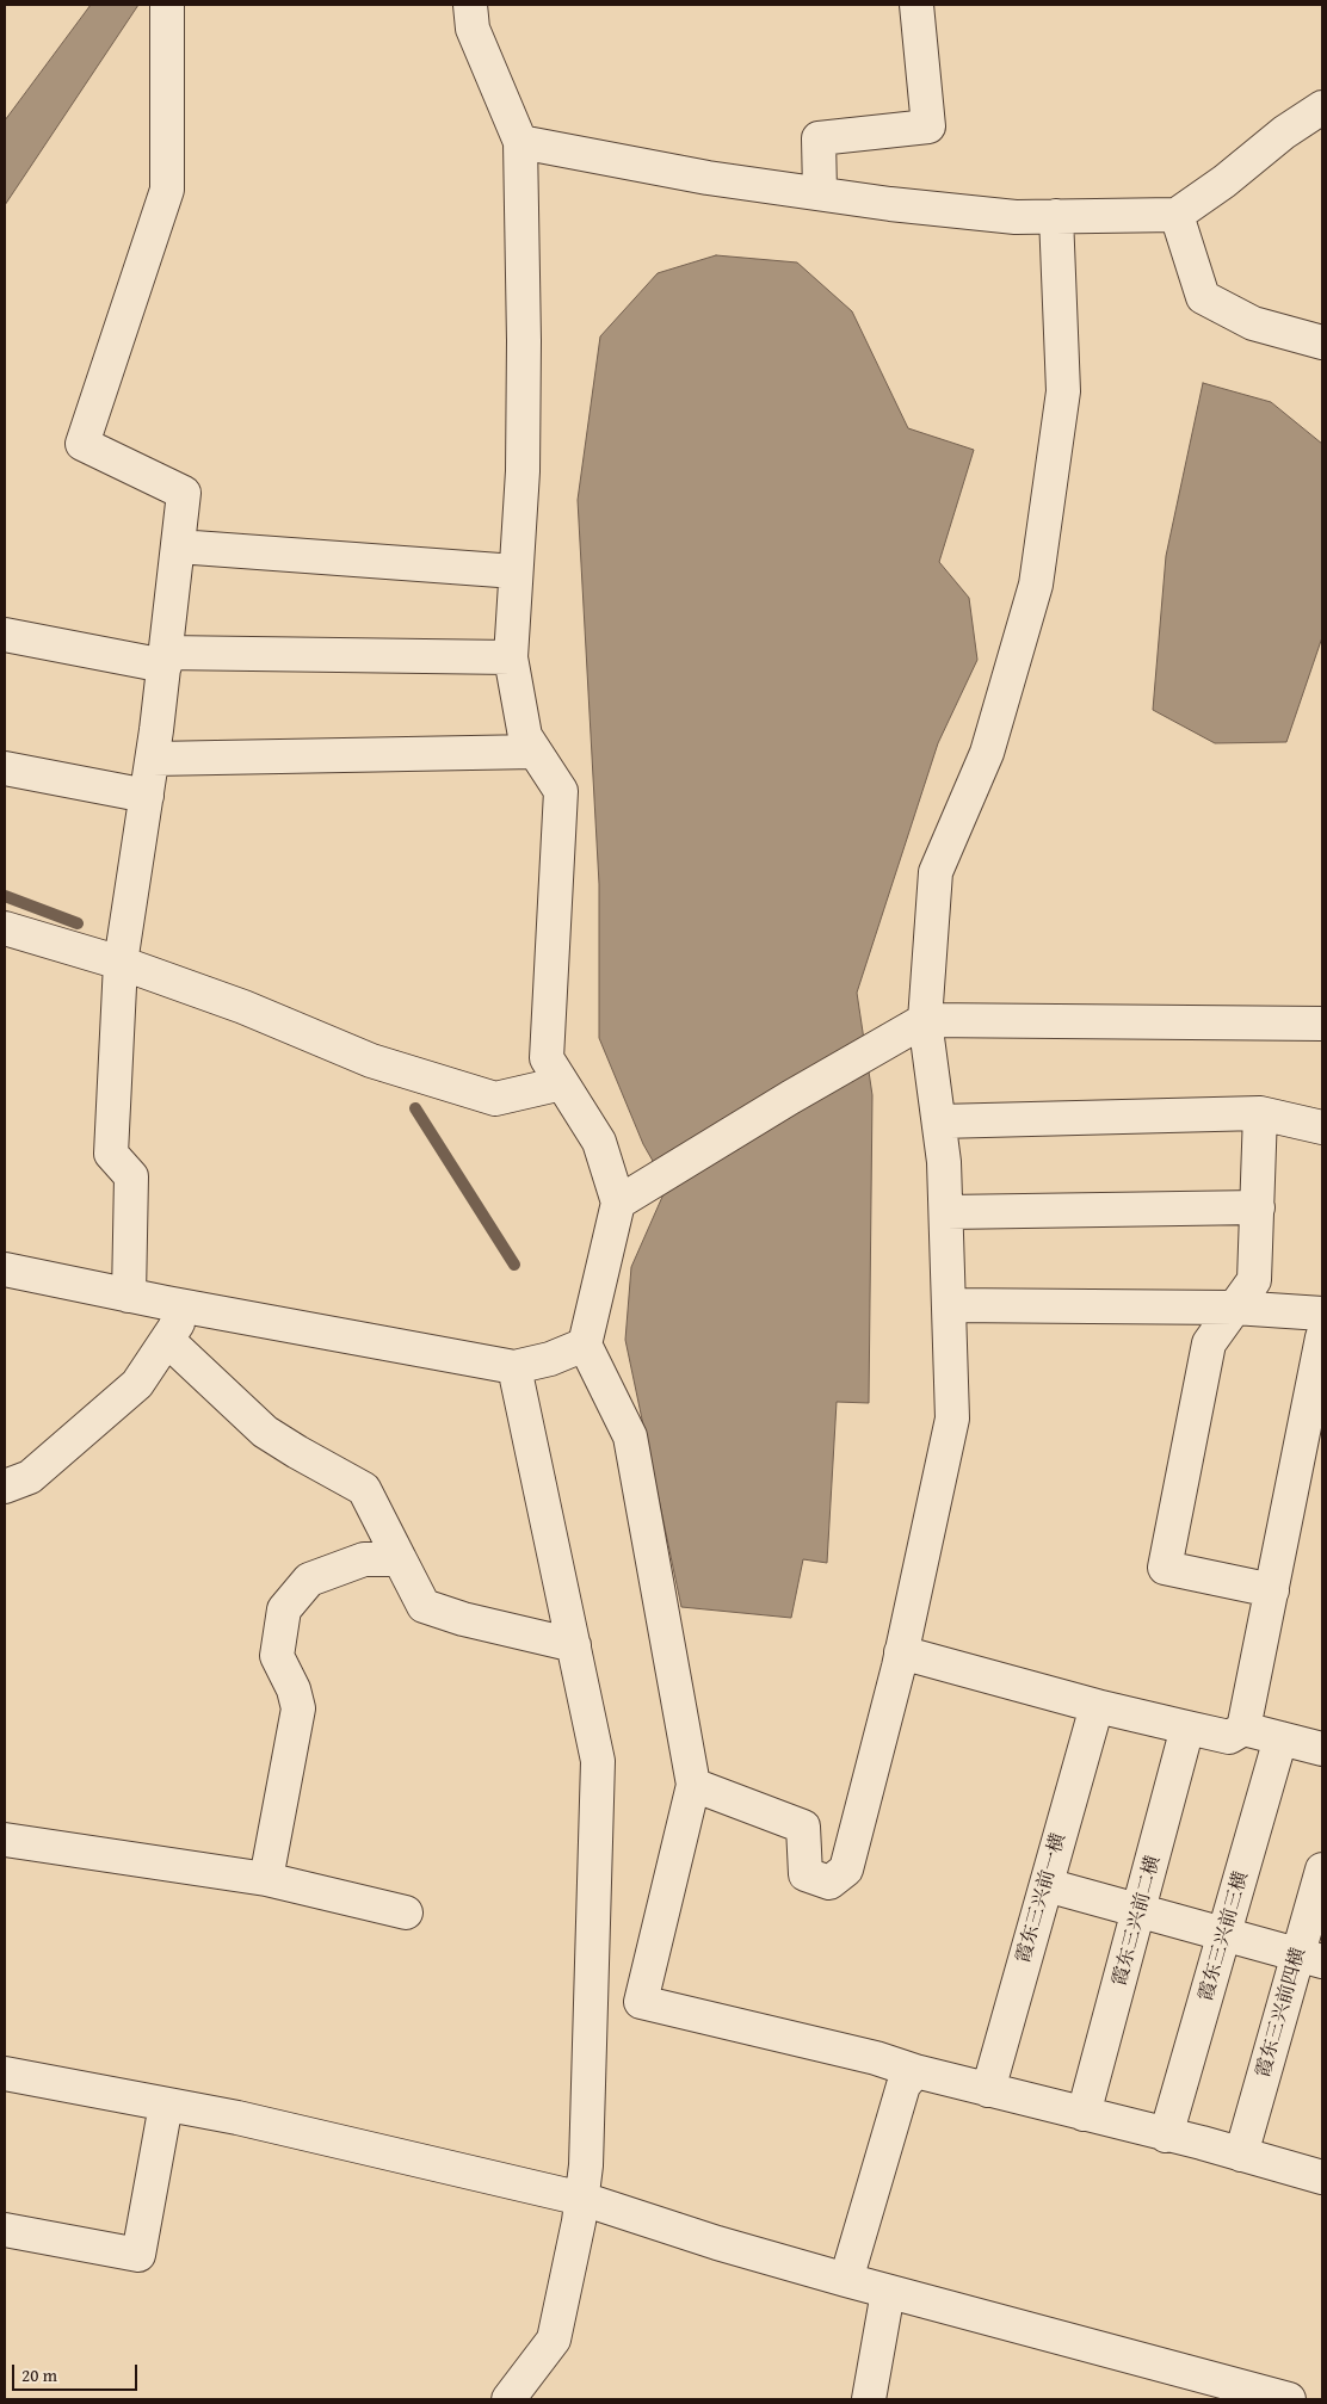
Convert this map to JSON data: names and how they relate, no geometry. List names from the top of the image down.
{
  "streets": {
    "street": [
      "霞东三兴前一横",
      "霞东三兴前二横",
      "霞东三兴前三横",
      "霞东三兴前四横"
    ]
  },
  "scale_bar": "20 m"
}
